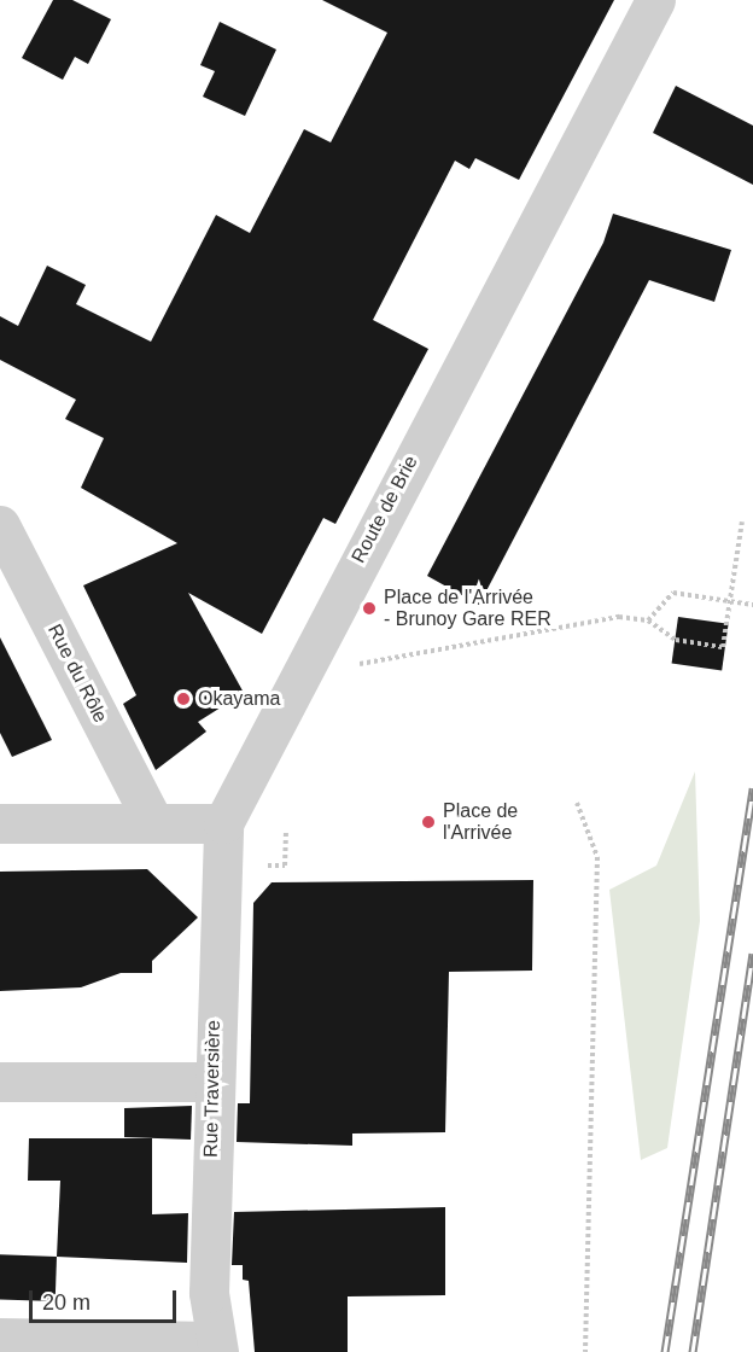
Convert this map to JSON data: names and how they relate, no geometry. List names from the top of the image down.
{
  "streets": {
    "street": ["Route de Brie", "Rue du Rôle", "Rue Traversière"]
  },
  "crossings": [
    ["Route de Brie", "Rue Traversière"]
  ],
  "places": ["Place de l'Arrivée - Brunoy Gare RER", "Okayama", "Place de l'Arrivée"],
  "scale_bar": "20 m"
}
